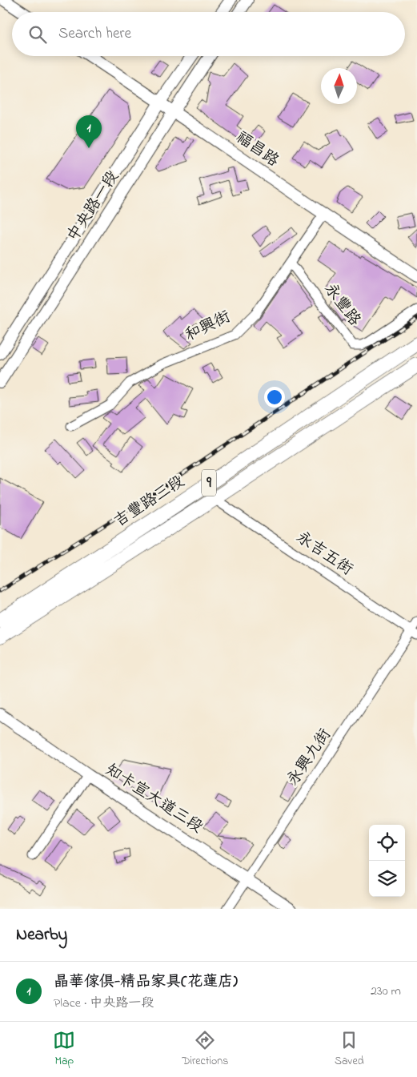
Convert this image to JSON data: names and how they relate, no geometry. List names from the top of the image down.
{
  "streets": {
    "main road": ["9", "吉豐路三段"],
    "street": [
      "福昌路",
      "中央路一段",
      "永豐路",
      "和興街",
      "永吉五街",
      "永興九街",
      "知卡宣大道三段"
    ]
  },
  "crossings": [
    ["福昌路", "中央路一段"],
    ["福昌路", "和興街"],
    ["永豐路", "和興街"],
    ["吉豐路三段", "永吉五街"],
    ["永吉五街", "永興九街"],
    ["永興九街", "知卡宣大道三段"]
  ],
  "north": "top",
  "page": {
    "search": "Search here",
    "pins": "1",
    "heading": "Nearby",
    "list": [
      {
        "mark": "1",
        "name": "晶華傢俱-精品家具(花蓮店)",
        "note": "Place · 中央路一段",
        "value": "230 m"
      }
    ],
    "nav": ["Map", "Directions", "Saved"]
  }
}
